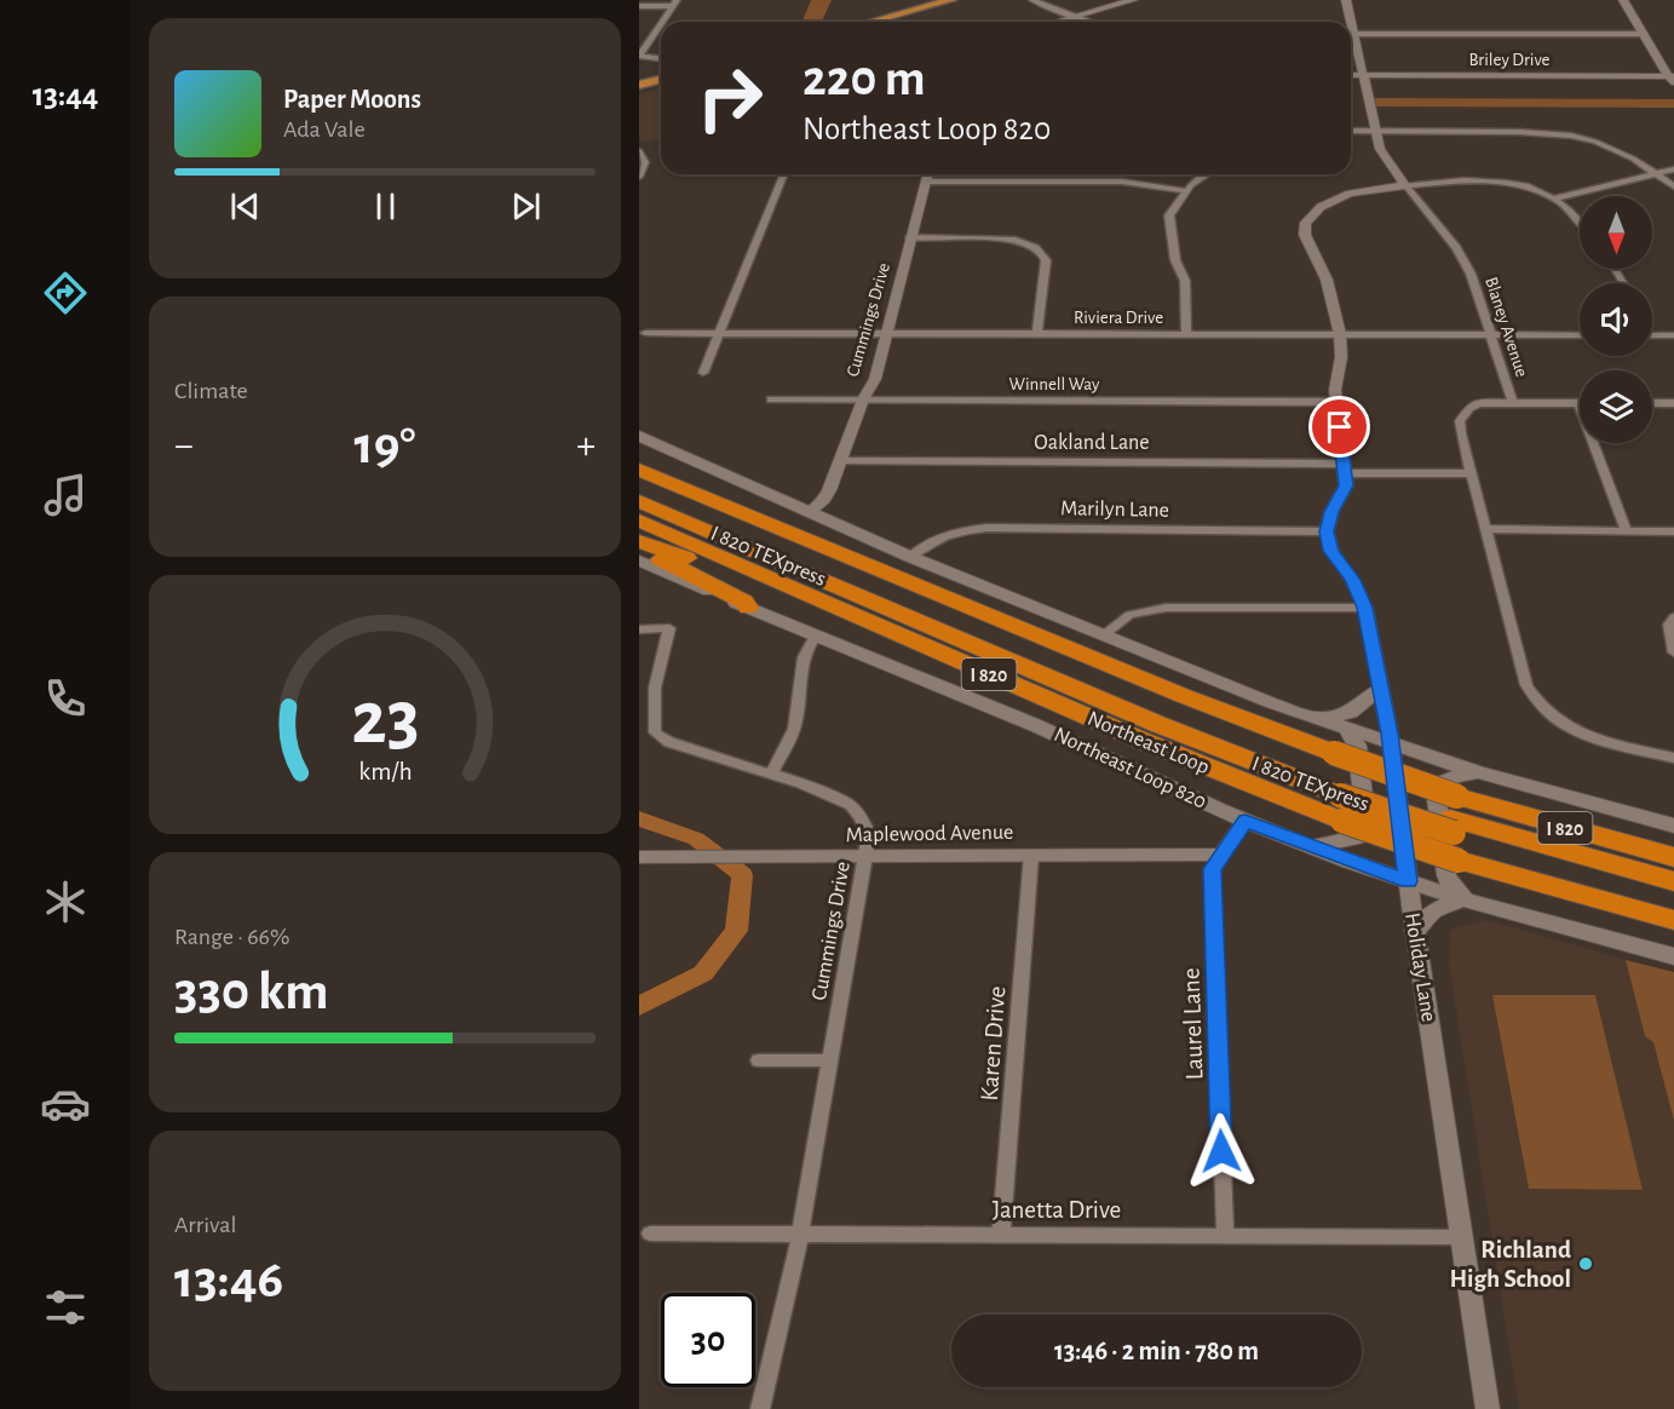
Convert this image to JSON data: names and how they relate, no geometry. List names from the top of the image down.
{
  "streets": {
    "highway": ["I 820 TEXpress", "I 820", "Northeast Loop"],
    "main road": ["Northeast Loop 820"],
    "street": [
      "Briley Drive",
      "Riviera Drive",
      "Cummings Drive",
      "Blaney Avenue",
      "Winnell Way",
      "Oakland Lane",
      "Marilyn Lane",
      "Maplewood Avenue",
      "Holiday Lane",
      "Laurel Lane",
      "Karen Drive",
      "Janetta Drive"
    ]
  },
  "crossings": [
    ["Briley Drive", "Blaney Avenue"],
    ["Riviera Drive", "Cummings Drive"],
    ["Riviera Drive", "Blaney Avenue"],
    ["Cummings Drive", "Winnell Way"],
    ["Cummings Drive", "Oakland Lane"],
    ["Cummings Drive", "Maplewood Avenue"],
    ["Cummings Drive", "Janetta Drive"],
    ["Blaney Avenue", "Oakland Lane"],
    ["Marilyn Lane", "Holiday Lane"],
    ["I 820 TEXpress", "I 820"],
    ["I 820 TEXpress", "Northeast Loop"],
    ["Northeast Loop 820", "Holiday Lane"],
    ["Northeast Loop 820", "Laurel Lane"],
    ["Maplewood Avenue", "Laurel Lane"],
    ["Maplewood Avenue", "Karen Drive"],
    ["Holiday Lane", "Janetta Drive"],
    ["Laurel Lane", "Janetta Drive"],
    ["Karen Drive", "Janetta Drive"]
  ],
  "places": ["Richland High School"],
  "north": "bottom",
  "page": {
    "tabs": "13:44",
    "turn": ["220 m", "Northeast Loop 820"],
    "song": ["Paper Moons", "Ada Vale"],
    "tile": [
      "Climate",
      ["Range · 66%", "330 km"],
      ["Arrival", "13:46"]
    ],
    "heat": ["−", "19°", "+"],
    "limit": "30",
    "trip": "13:46 · 2 min · 780 m",
    "gauge": ["23", "km/h"]
  }
}
